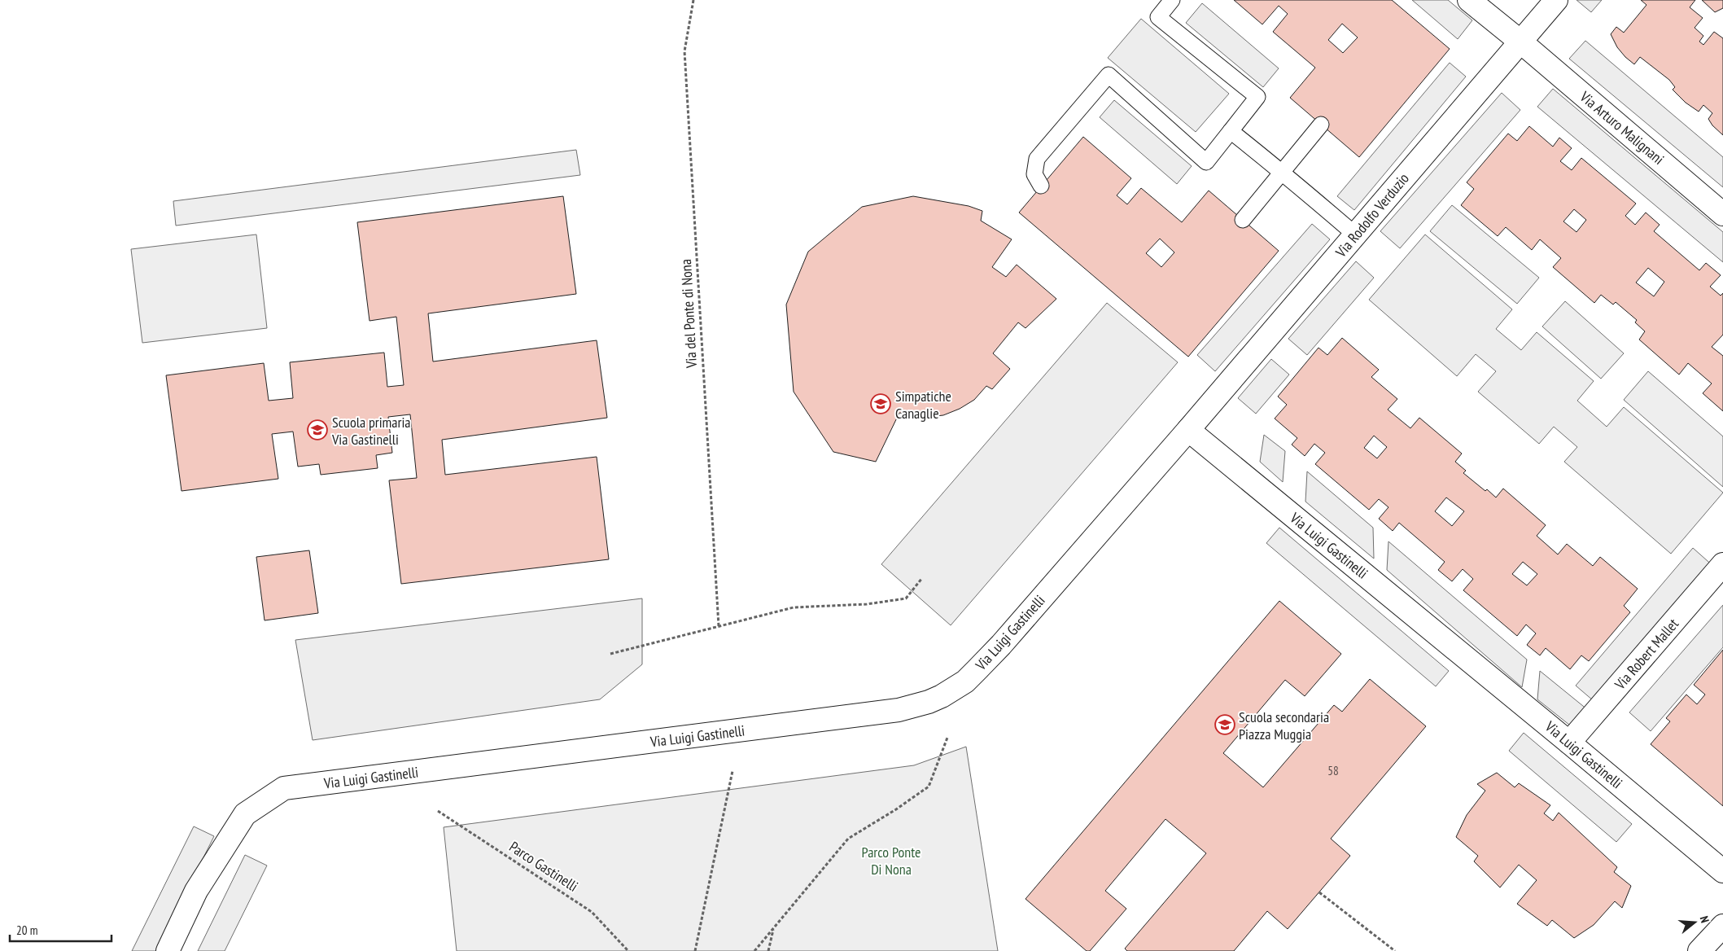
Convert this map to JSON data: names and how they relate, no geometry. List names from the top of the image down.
{
  "streets": {
    "street": [
      "Via Arturo Malignani",
      "Via Rodolfo Verduzio",
      "Via Luigi Gastinelli",
      "Via Robert Mallet"
    ],
    "path": ["Via del Ponte di Nona", "Parco Gastinelli"]
  },
  "crossings": [
    ["Via Arturo Malignani", "Via Rodolfo Verduzio"],
    ["Via Rodolfo Verduzio", "Via Luigi Gastinelli"],
    ["Via Luigi Gastinelli", "Via Robert Mallet"]
  ],
  "parks": ["Parco Ponte Di Nona"],
  "places": {
    "school or university": ["Simpatiche Canaglie", "Scuola primaria Via Gastinelli", "Scuola secondaria Piazza Muggia"]
  },
  "house_numbers": ["58"],
  "scale_bar": "20 m",
  "north": "right"
}
